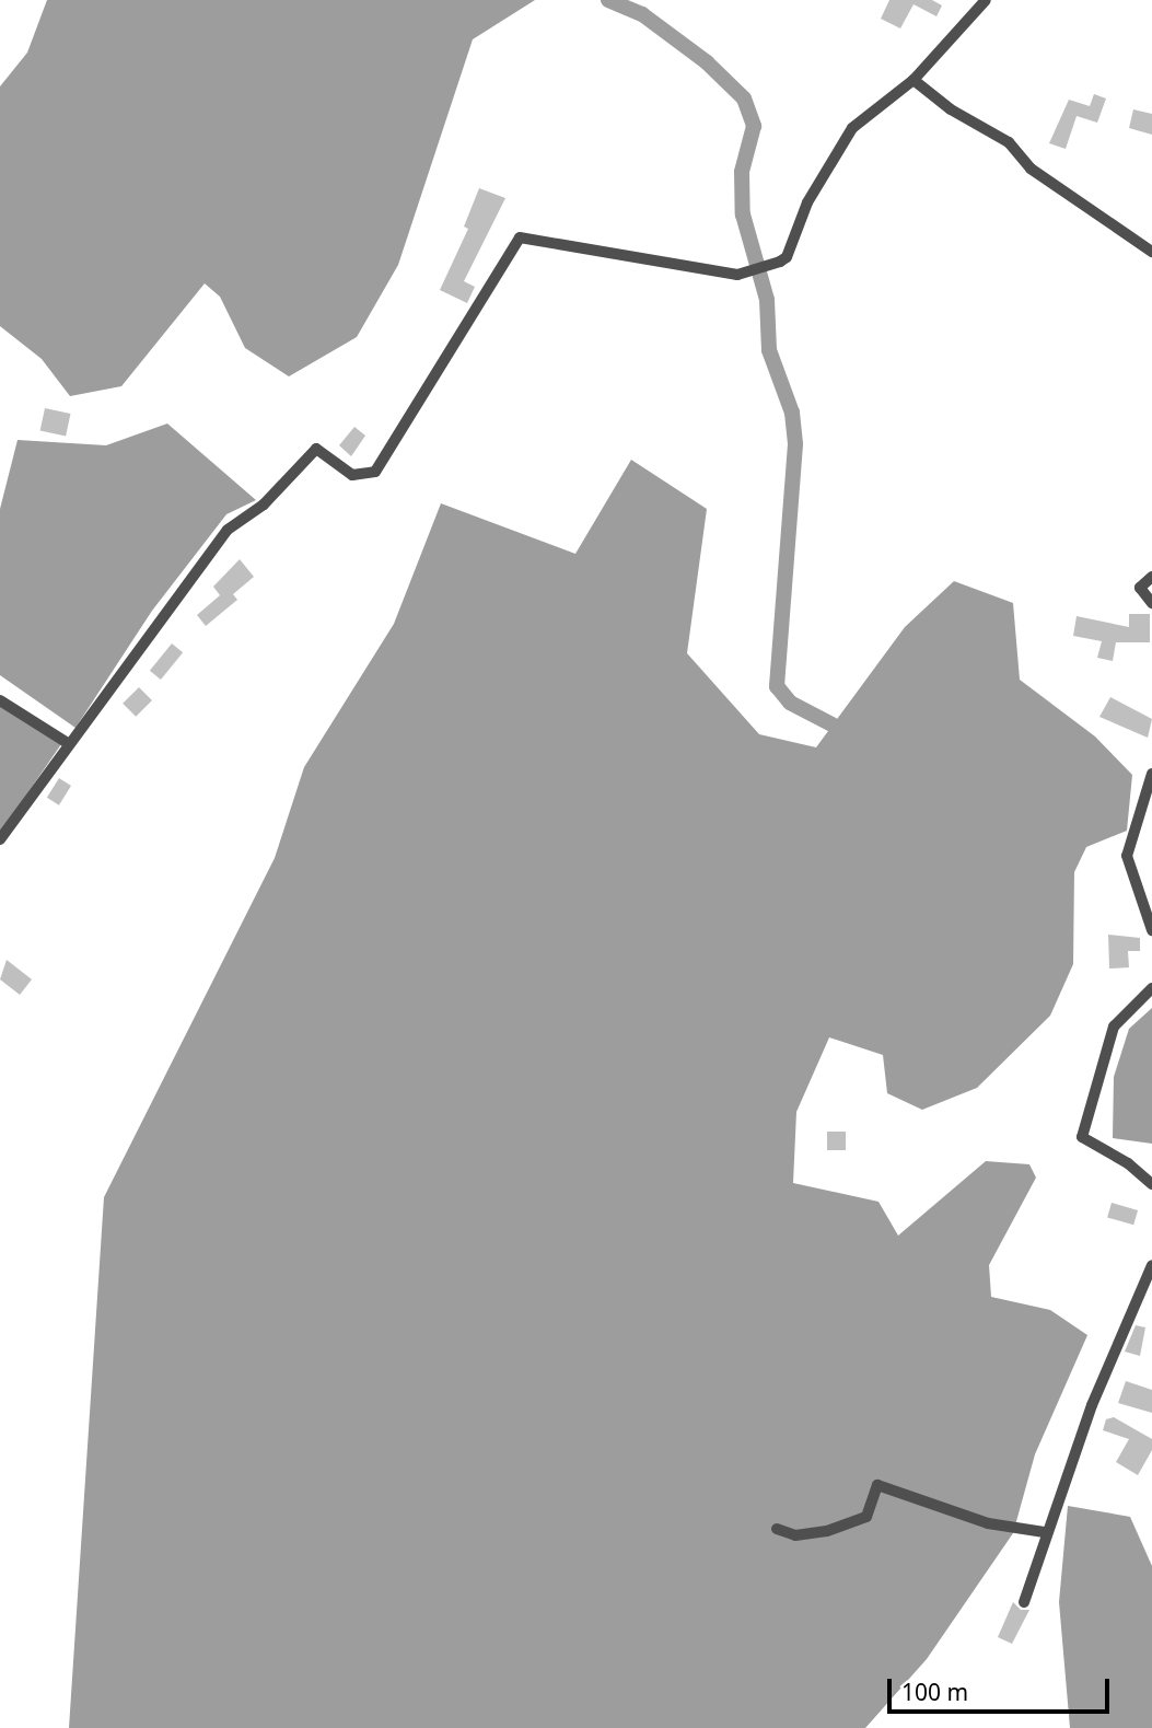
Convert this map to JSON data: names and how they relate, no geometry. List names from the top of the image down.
{
  "scale_bar": "100 m"
}
